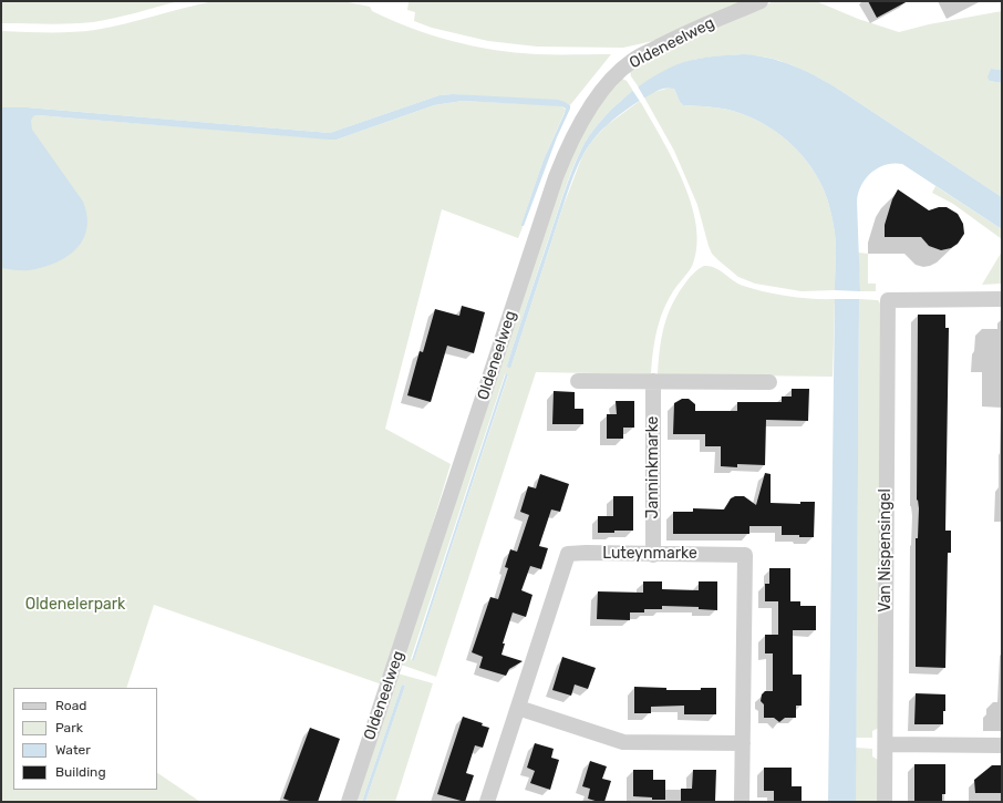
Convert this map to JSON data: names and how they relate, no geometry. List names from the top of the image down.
{
  "streets": {
    "street": [
      "Oldeneelweg",
      "Janninkmarke",
      "Van Nispensingel",
      "Luteynmarke"
    ]
  },
  "crossings": [
    ["Janninkmarke", "Luteynmarke"]
  ],
  "parks": ["Oldenelerpark"],
  "legend": [
    "Road",
    "Park",
    "Water",
    "Building"
  ]
}
